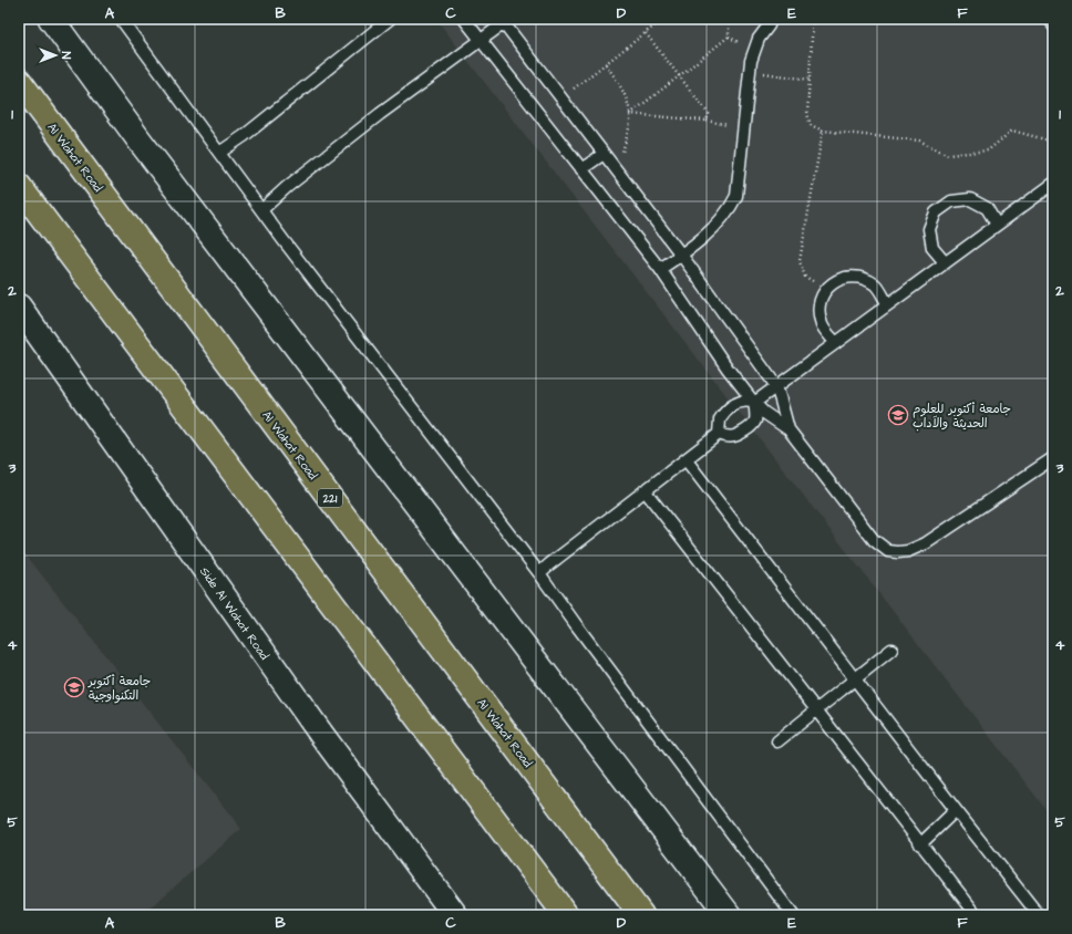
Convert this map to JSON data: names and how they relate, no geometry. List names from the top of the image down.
{
  "streets": {
    "highway": ["Al Wahat Road", "221"],
    "street": ["Side Al Wahat Road"]
  },
  "places": {
    "school or university": ["جامعة أكتوبر للعلوم الحديثة والآداب", "جامعة أكتوبر التكنواوجية"]
  },
  "north": "right",
  "grid": {
    "columns": [
      "A",
      "B",
      "C",
      "D",
      "E",
      "F"
    ],
    "rows": [
      "1",
      "2",
      "3",
      "4",
      "5"
    ]
  }
}
